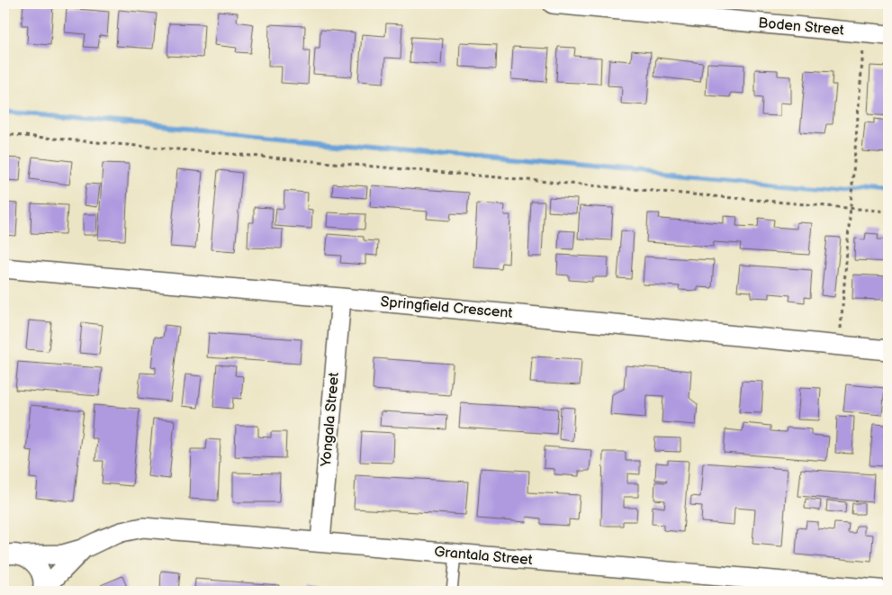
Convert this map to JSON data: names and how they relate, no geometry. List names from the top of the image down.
{
  "streets": {
    "street": [
      "Boden Street",
      "Springfield Crescent",
      "Yongala Street",
      "Grantala Street"
    ]
  },
  "crossings": [
    ["Springfield Crescent", "Yongala Street"],
    ["Yongala Street", "Grantala Street"]
  ]
}
